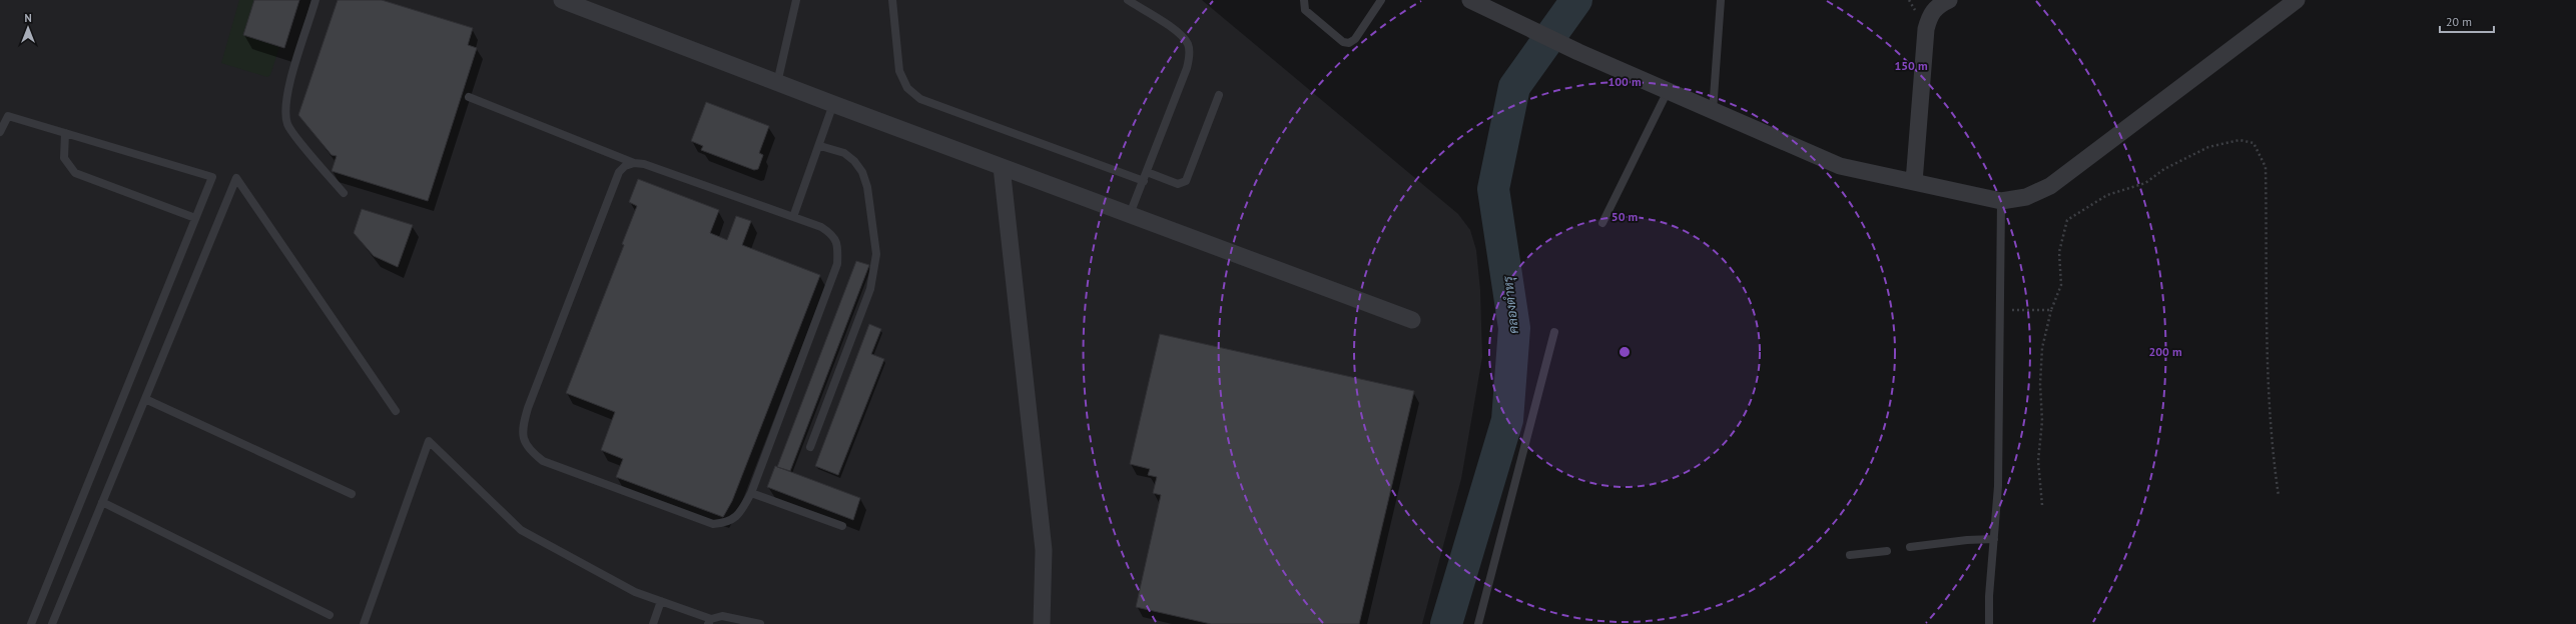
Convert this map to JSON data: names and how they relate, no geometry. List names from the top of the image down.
{
  "water": ["คลองตำหรุ"],
  "scale_bar": "20 m",
  "north": "top",
  "rings": [
    "150 m",
    "100 m",
    "50 m",
    "200 m"
  ]
}
